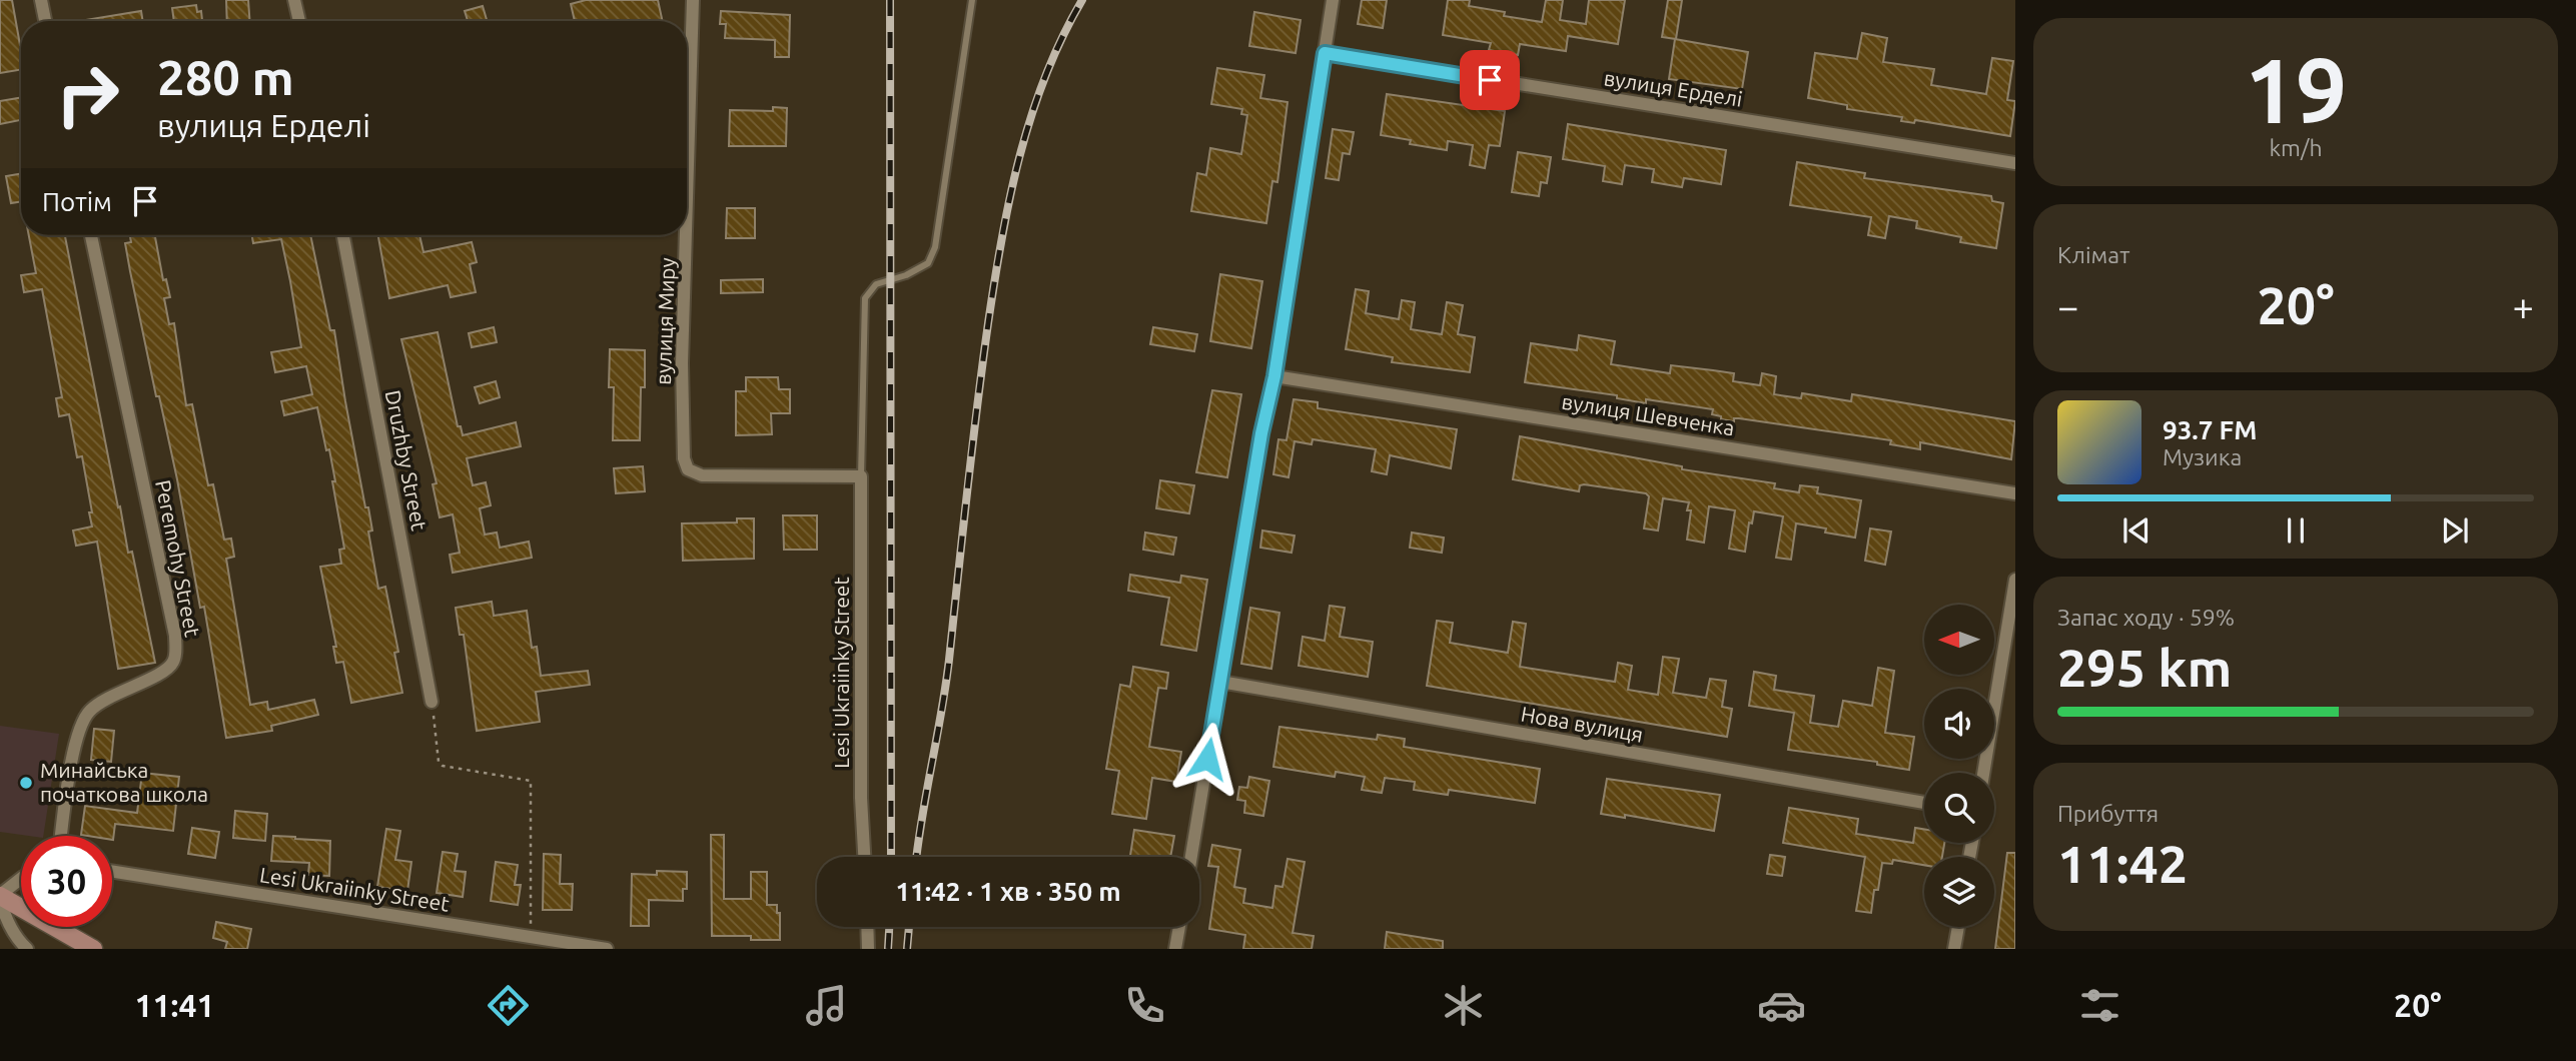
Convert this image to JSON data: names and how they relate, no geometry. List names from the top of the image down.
{
  "streets": {
    "street": [
      "вулиця Ерделі",
      "вулиця Миру",
      "вулиця Шевченка",
      "Druzhby Street",
      "Peremohy Street",
      "Lesi Ukraiinky Street",
      "Нова вулиця"
    ]
  },
  "crossings": [
    ["вулиця Миру", "Lesi Ukraiinky Street"]
  ],
  "places": ["Минайська початкова школа"],
  "north": "left",
  "page": {
    "tile": [
      ["19", "km/h"],
      "Клімат",
      ["Запас ходу · 59%", "295 km"],
      ["Прибуття", "11:42"]
    ],
    "turn": ["280 m", "вулиця Ерделі"],
    "then": "Потім",
    "heat": ["−", "20°", "+"],
    "song": ["93.7 FM", "Музика"],
    "limit": "30",
    "trip": "11:42 · 1 хв · 350 m",
    "tabs": ["11:41", "20°"]
  }
}
